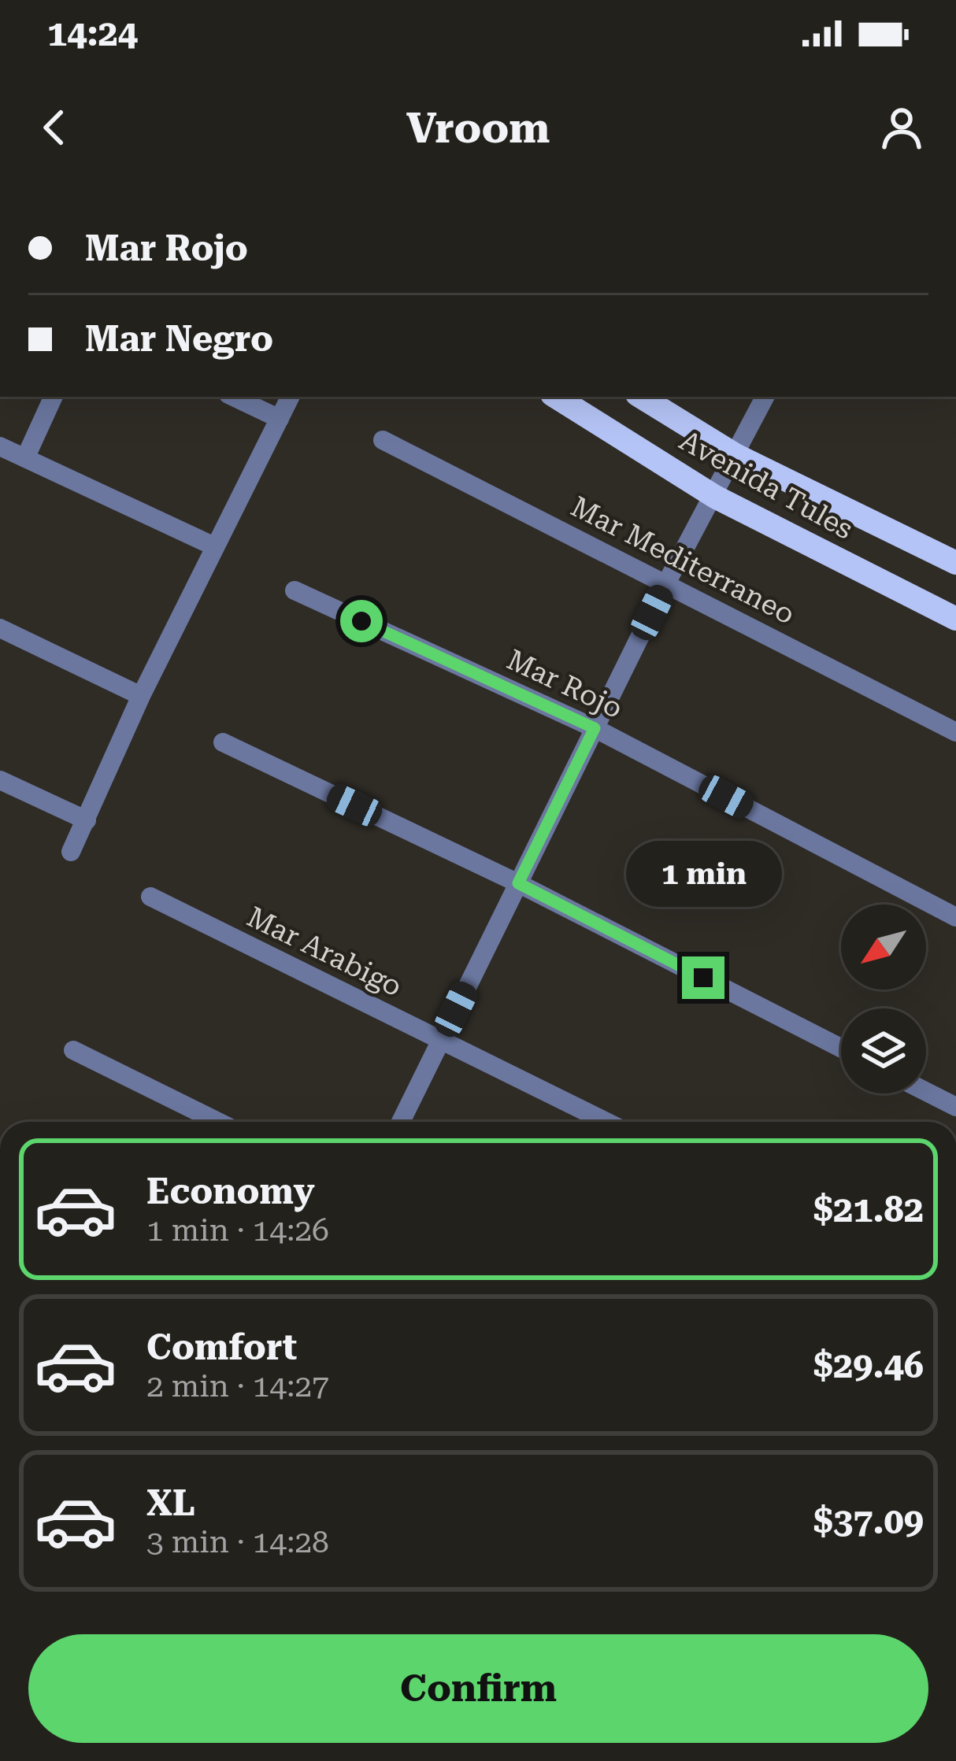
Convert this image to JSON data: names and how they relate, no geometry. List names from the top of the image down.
{
  "streets": {
    "main road": ["Avenida Tules"],
    "street": ["Mar Mediterraneo", "Mar Rojo", "Mar Arabigo"]
  },
  "north": "bottom left",
  "page": {
    "status": "14:24",
    "header": "Vroom",
    "banner": ["Mar Rojo", "Mar Negro"],
    "bubble": "1 min",
    "list": [
      {
        "name": "Economy",
        "note": "1 min · 14:26",
        "value": "$21.82"
      },
      {
        "name": "Comfort",
        "note": "2 min · 14:27",
        "value": "$29.46"
      },
      {
        "name": "XL",
        "note": "3 min · 14:28",
        "value": "$37.09"
      }
    ],
    "buttons": "Confirm"
  }
}
